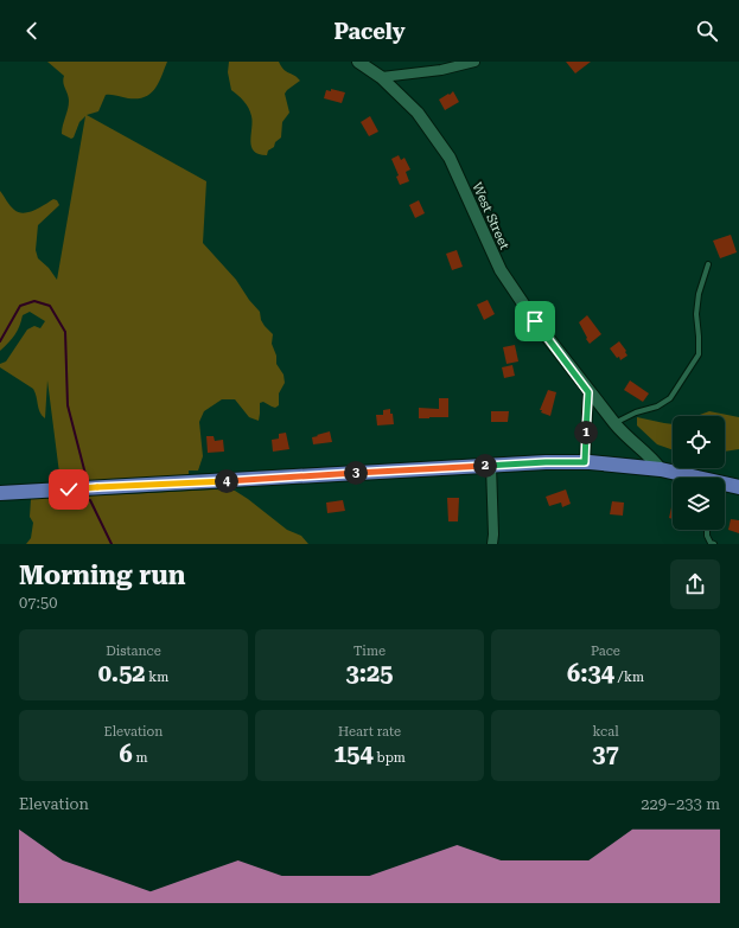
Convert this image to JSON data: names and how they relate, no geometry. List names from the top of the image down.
{
  "streets": {
    "street": ["West Street"]
  },
  "page": {
    "header": "Pacely",
    "pins": [
      "1",
      "2",
      "3",
      "4"
    ],
    "heading": ["Morning run", "07:50"],
    "stats": [
      ["Distance", "0.52 km"],
      ["Time", "3:25"],
      ["Pace", "6:34 /km"],
      ["Elevation", "6 m"],
      ["Heart rate", "154 bpm"],
      ["kcal", "37"]
    ],
    "chart": ["Elevation", "229–233 m"]
  }
}
